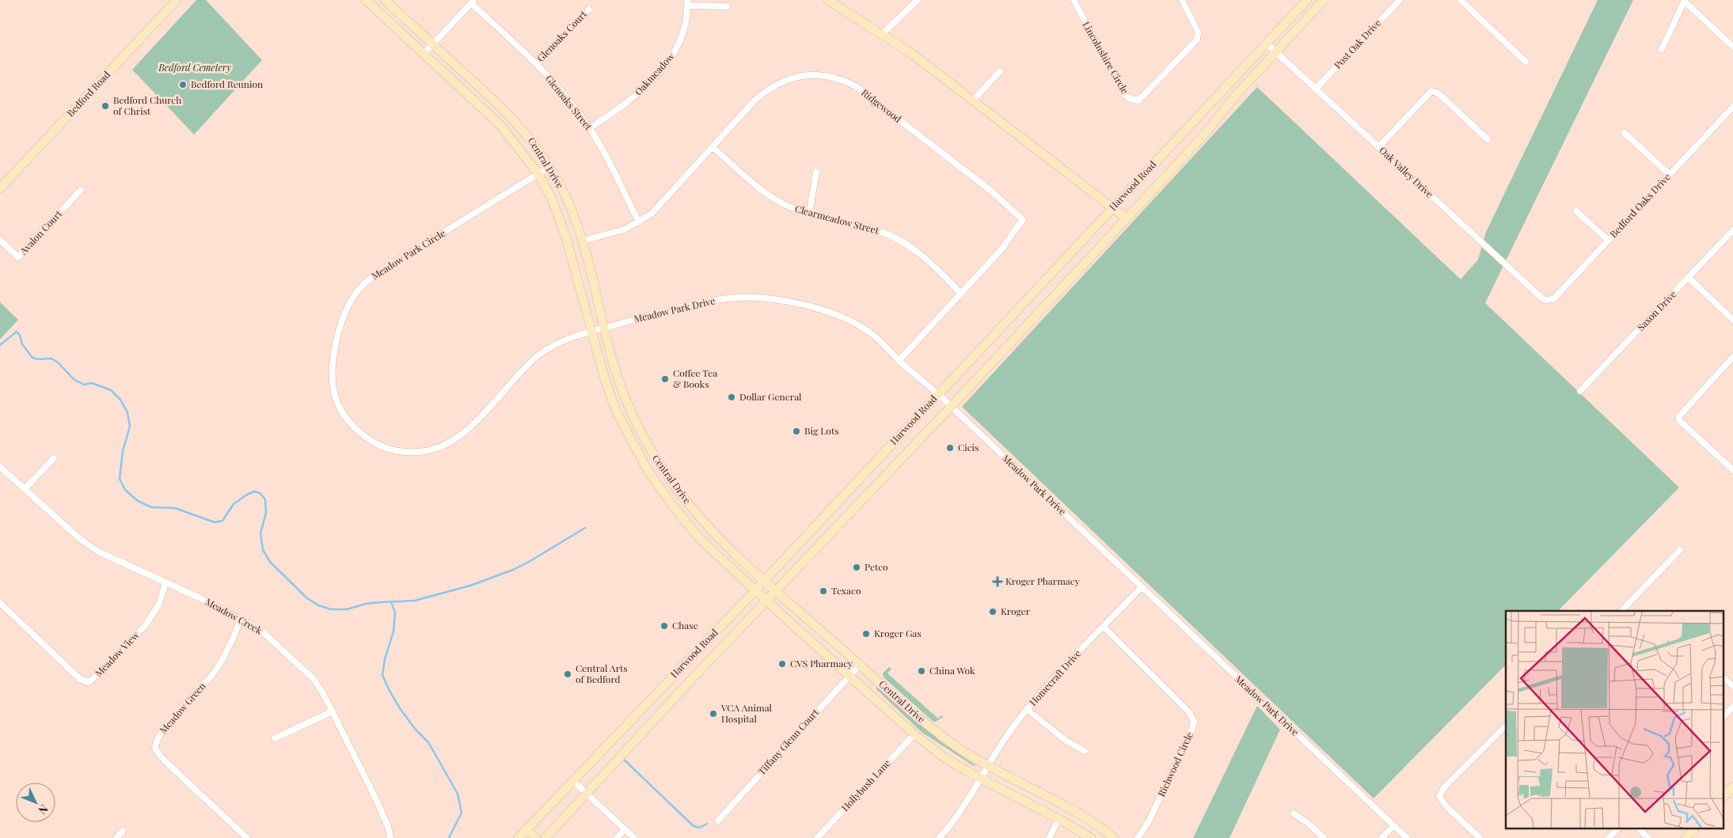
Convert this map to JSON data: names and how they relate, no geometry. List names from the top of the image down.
{
  "streets": {
    "main road": ["Bedford Road", "Central Drive", "Harwood Road"],
    "street": [
      "Glenoaks Court",
      "Post Oak Drive",
      "Lincolnshire Circle",
      "Oakmeadow",
      "Glenoaks Street",
      "Ridgewood",
      "Oak Valley Drive",
      "Bedford Oaks Drive",
      "Clearmeadow Street",
      "Avalon Court",
      "Meadow Park Circle",
      "Meadow Park Drive",
      "Saxon Drive",
      "Meadow Creek",
      "Meadow View",
      "Homecraft Drive",
      "Meadow Green",
      "Tiffany Glenn Court",
      "Richwood Circle",
      "Hollybush Lane"
    ]
  },
  "crossings": [
    ["Glenoaks Court", "Glenoaks Street"],
    ["Post Oak Drive", "Oak Valley Drive"],
    ["Oakmeadow", "Glenoaks Street"],
    ["Glenoaks Street", "Ridgewood"],
    ["Ridgewood", "Central Drive"],
    ["Ridgewood", "Clearmeadow Street"],
    ["Ridgewood", "Meadow Park Drive"],
    ["Central Drive", "Harwood Road"],
    ["Central Drive", "Meadow Park Circle"],
    ["Central Drive", "Meadow Park Drive"],
    ["Central Drive", "Homecraft Drive"],
    ["Central Drive", "Tiffany Glenn Court"],
    ["Central Drive", "Hollybush Lane"],
    ["Oak Valley Drive", "Harwood Road"],
    ["Oak Valley Drive", "Bedford Oaks Drive"],
    ["Harwood Road", "Meadow Park Drive"],
    ["Meadow Park Circle", "Meadow Park Drive"],
    ["Meadow Park Drive", "Homecraft Drive"],
    ["Meadow Creek", "Meadow View"],
    ["Meadow Creek", "Meadow Green"],
    ["Homecraft Drive", "Richwood Circle"]
  ],
  "parks": ["Bedford Cemetery"],
  "places": {
    "other": [
      "Bedford Reunion",
      "Bedford Church of Christ",
      "Coffee Tea & Books",
      "Dollar General",
      "Big Lots",
      "Cicis",
      "Petco",
      "Texaco",
      "Kroger",
      "Chase",
      "Kroger Gas",
      "CVS Pharmacy",
      "China Wok",
      "Central Arts of Bedford",
      "VCA Animal Hospital"
    ],
    "health": ["Kroger Pharmacy"]
  },
  "north": "bottom right"
}
